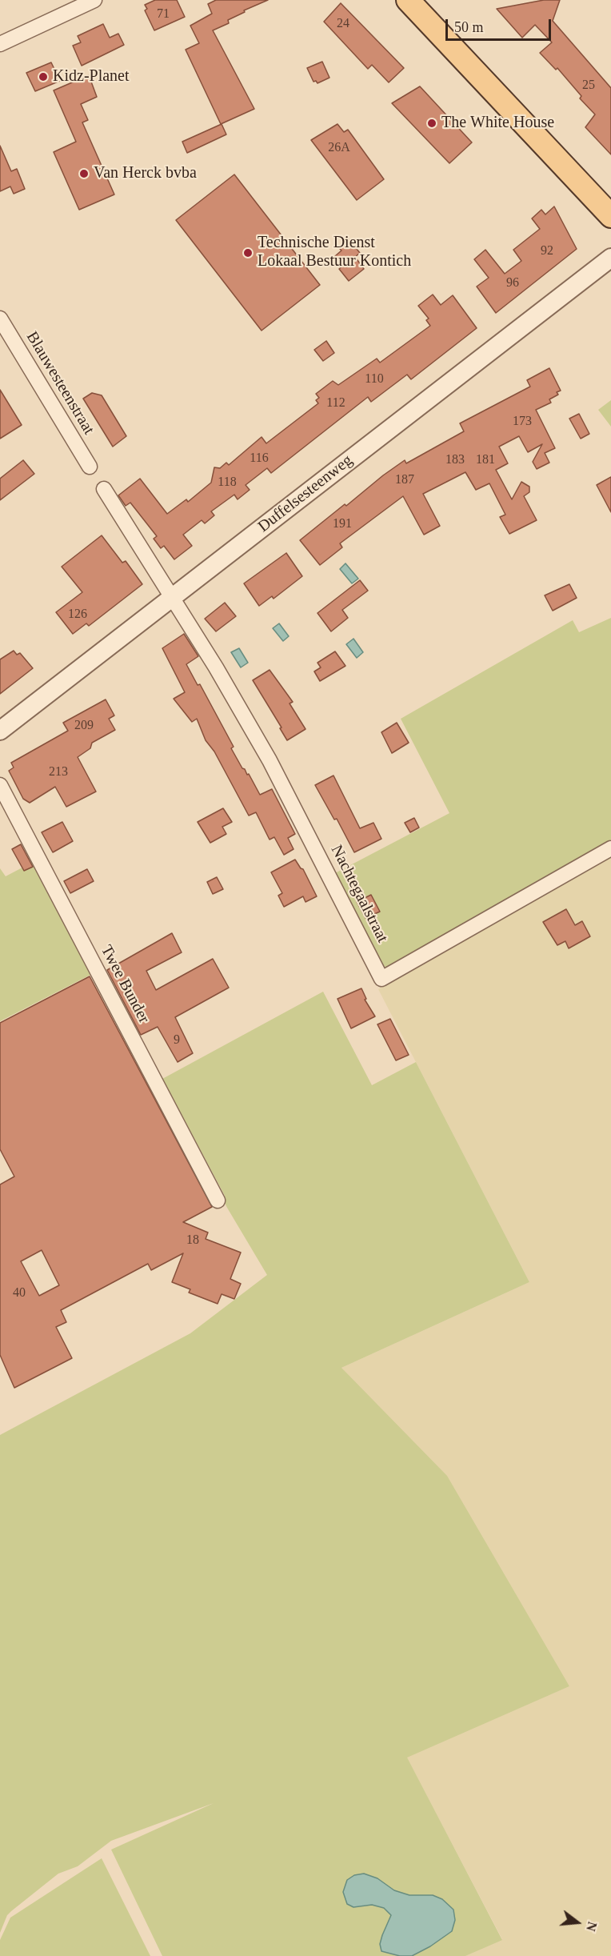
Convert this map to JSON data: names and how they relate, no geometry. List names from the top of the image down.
{
  "streets": {
    "street": [
      "Blauwesteenstraat",
      "Duffelsesteenweg",
      "Nachtegaalstraat",
      "Twee Bunder"
    ]
  },
  "crossings": [
    ["Duffelsesteenweg", "Nachtegaalstraat"]
  ],
  "places": [
    "Kidz-Planet",
    "The White House",
    "Van Herck bvba",
    "Technische Dienst Lokaal Bestuur Kontich"
  ],
  "house_numbers": [
    "71",
    "24",
    "25",
    "26A",
    "92",
    "96",
    "110",
    "112",
    "173",
    "116",
    "183",
    "181",
    "187",
    "118",
    "191",
    "126",
    "209",
    "213",
    "9",
    "18",
    "40"
  ],
  "scale_bar": "50 m",
  "north": "right"
}
